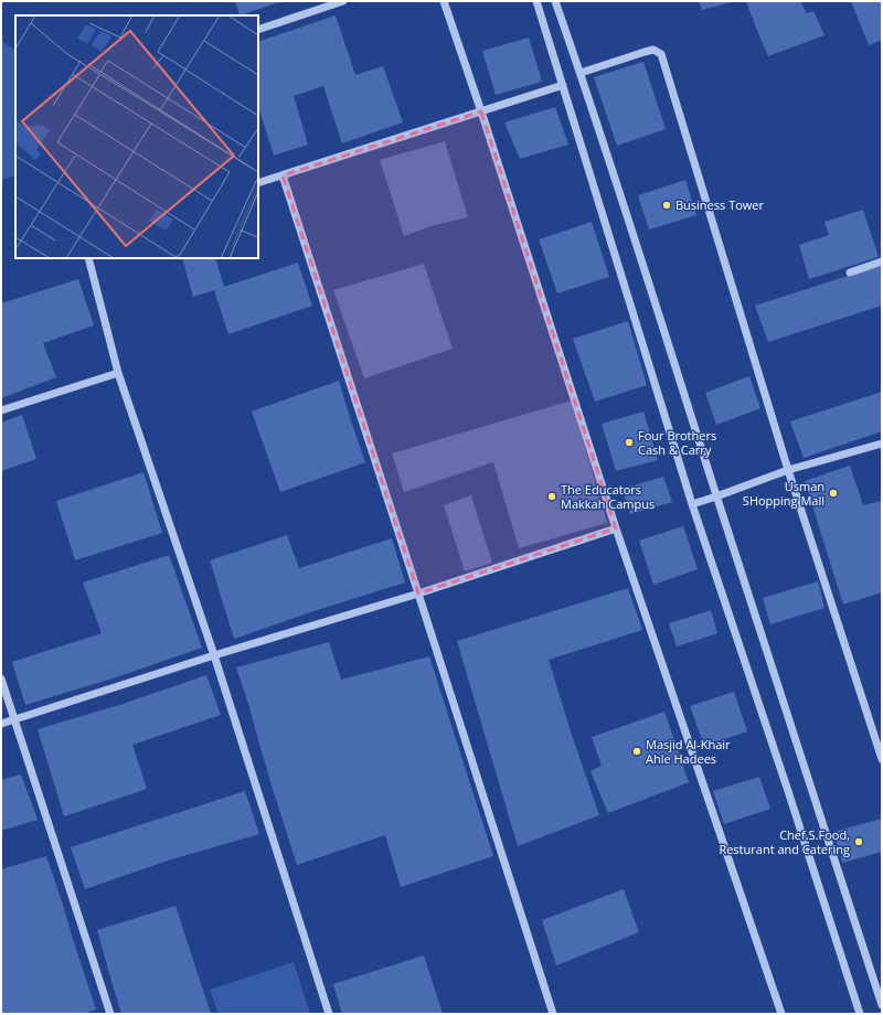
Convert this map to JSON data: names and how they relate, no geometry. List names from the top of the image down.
{
  "places": [
    "Business Tower",
    "Four Brothers Cash & Carry",
    "Usman SHopping Mall",
    "The Educators Makkah Campus",
    "Masjid Al-Khair Ahle Hadees",
    "Chef.S.Food, Resturant and Catering"
  ]
}
